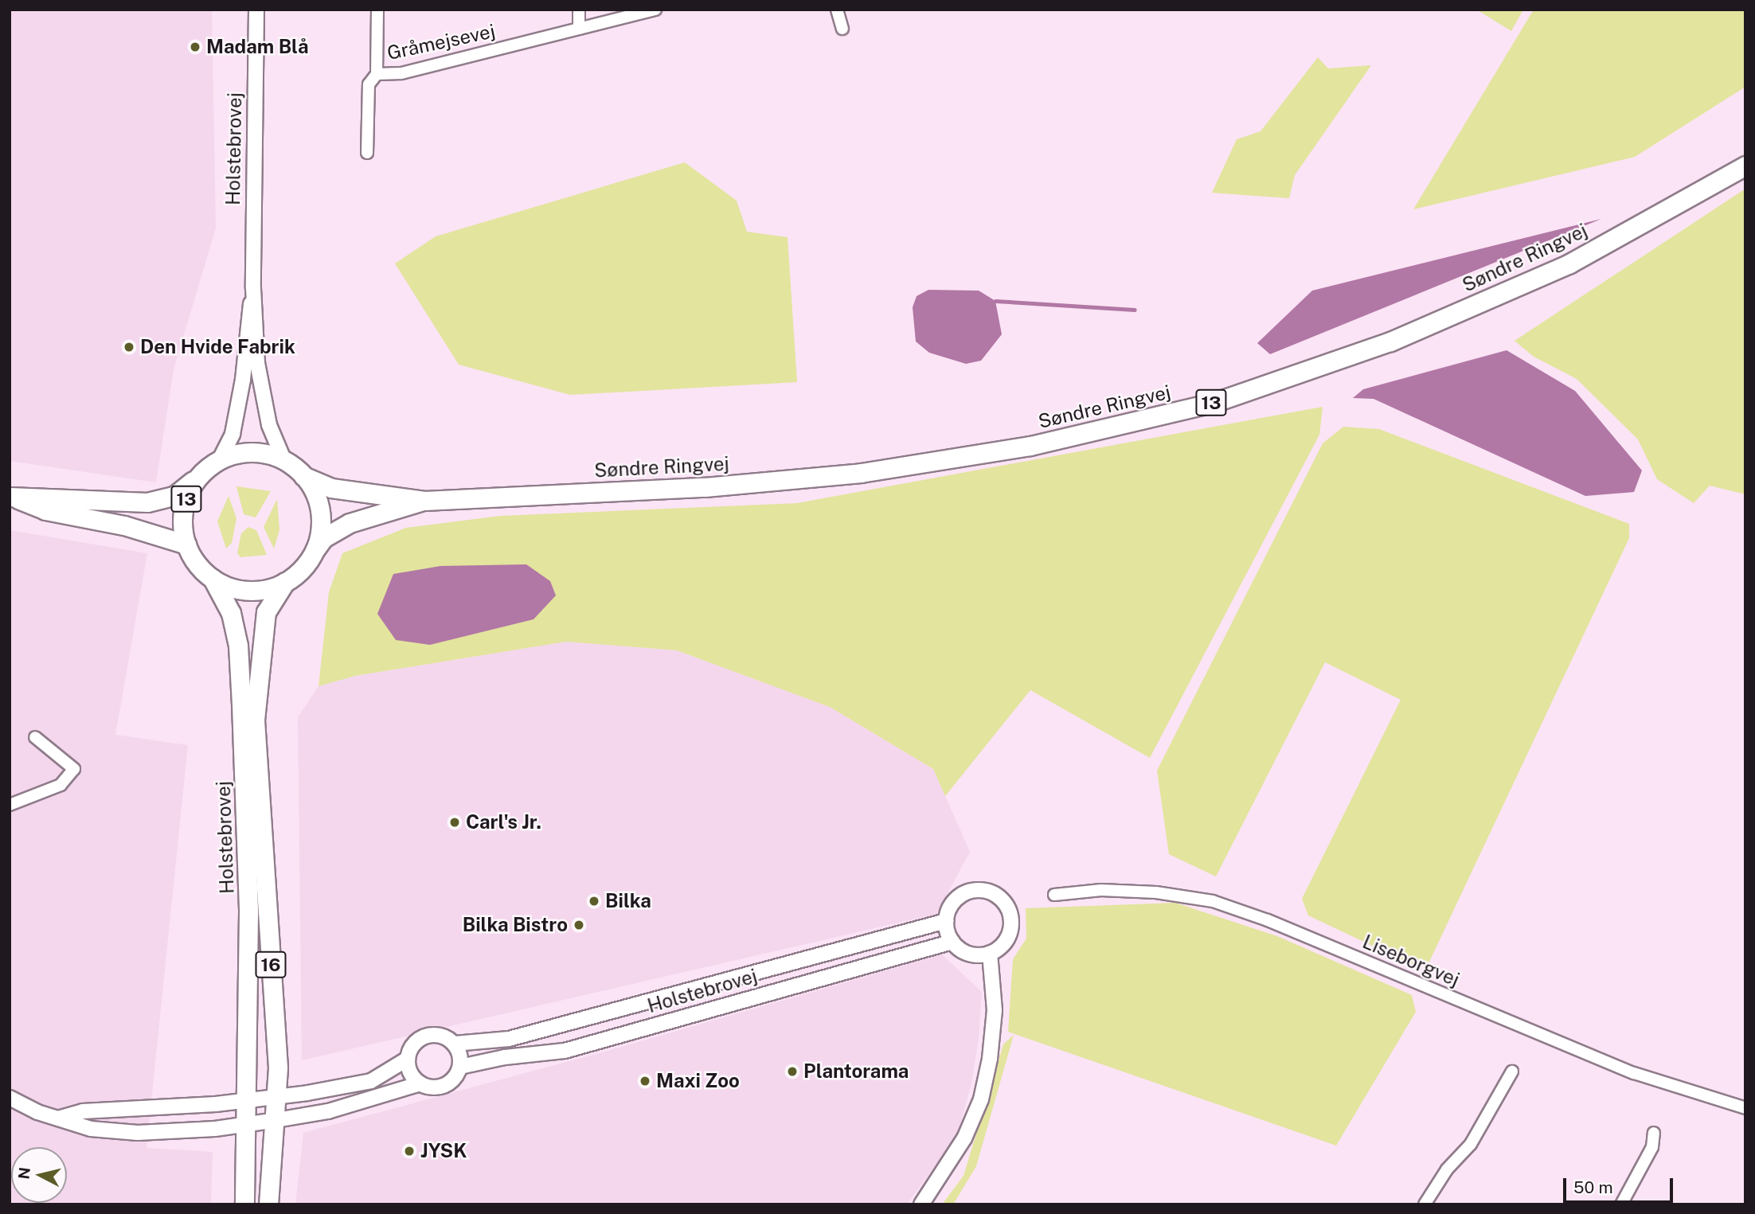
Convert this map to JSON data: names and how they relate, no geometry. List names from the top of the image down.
{
  "streets": {
    "main road": [
      "Holstebrovej",
      "Søndre Ringvej",
      "13",
      "16"
    ],
    "street": ["Gråmejsevej", "Liseborgvej"]
  },
  "crossings": [
    ["Holstebrovej", "Søndre Ringvej"],
    ["Holstebrovej", "13"],
    ["Søndre Ringvej", "13"]
  ],
  "places": [
    "Madam Blå",
    "Den Hvide Fabrik",
    "Carl's Jr.",
    "Bilka",
    "Bilka Bistro",
    "Plantorama",
    "Maxi Zoo",
    "JYSK"
  ],
  "scale_bar": "50 m",
  "north": "left"
}
